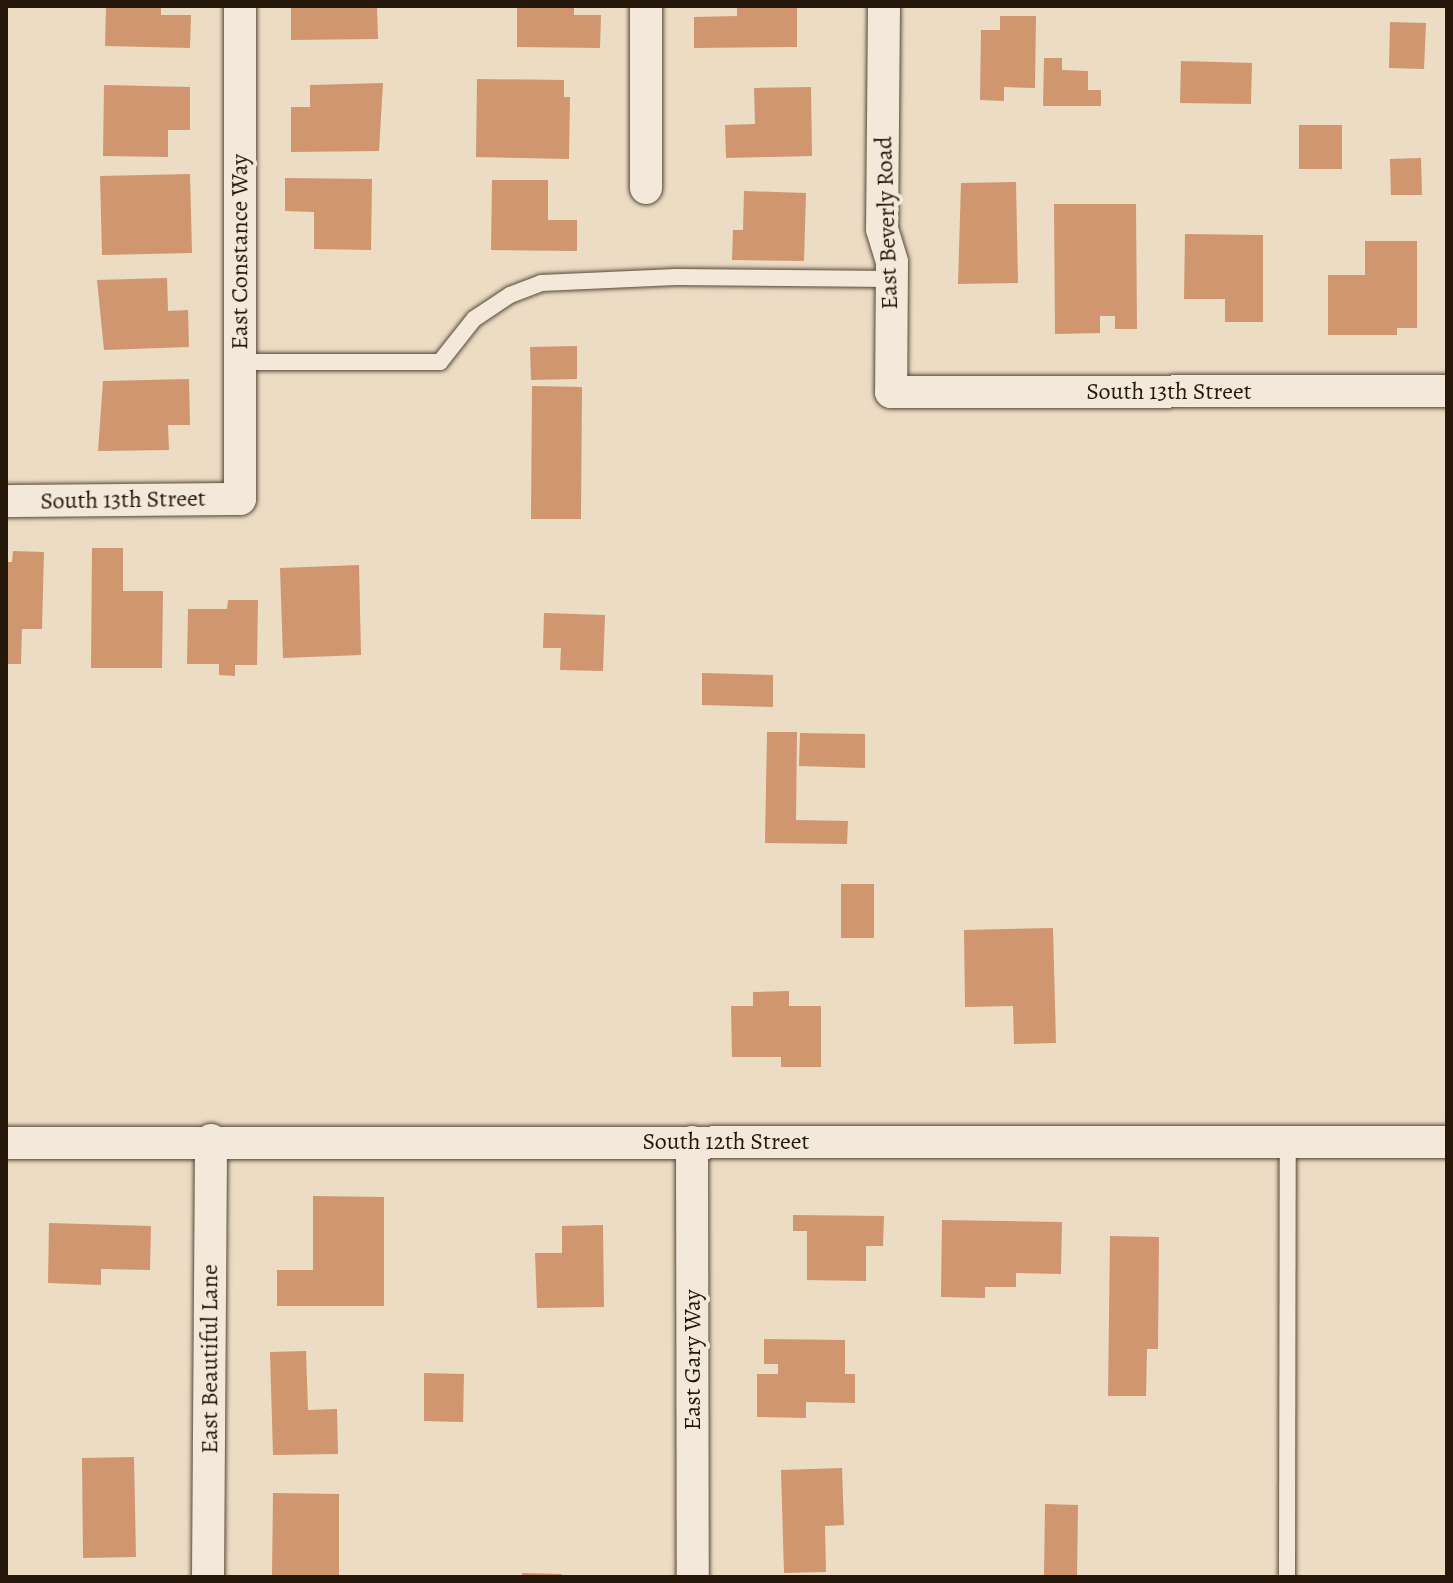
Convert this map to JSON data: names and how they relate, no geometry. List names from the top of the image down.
{
  "streets": {
    "street": [
      "East Beverly Road",
      "East Constance Way",
      "South 13th Street",
      "South 12th Street",
      "East Beautiful Lane",
      "East Gary Way"
    ]
  },
  "crossings": [
    ["East Beverly Road", "South 13th Street"],
    ["East Constance Way", "South 13th Street"],
    ["South 12th Street", "East Beautiful Lane"],
    ["South 12th Street", "East Gary Way"]
  ]
}
